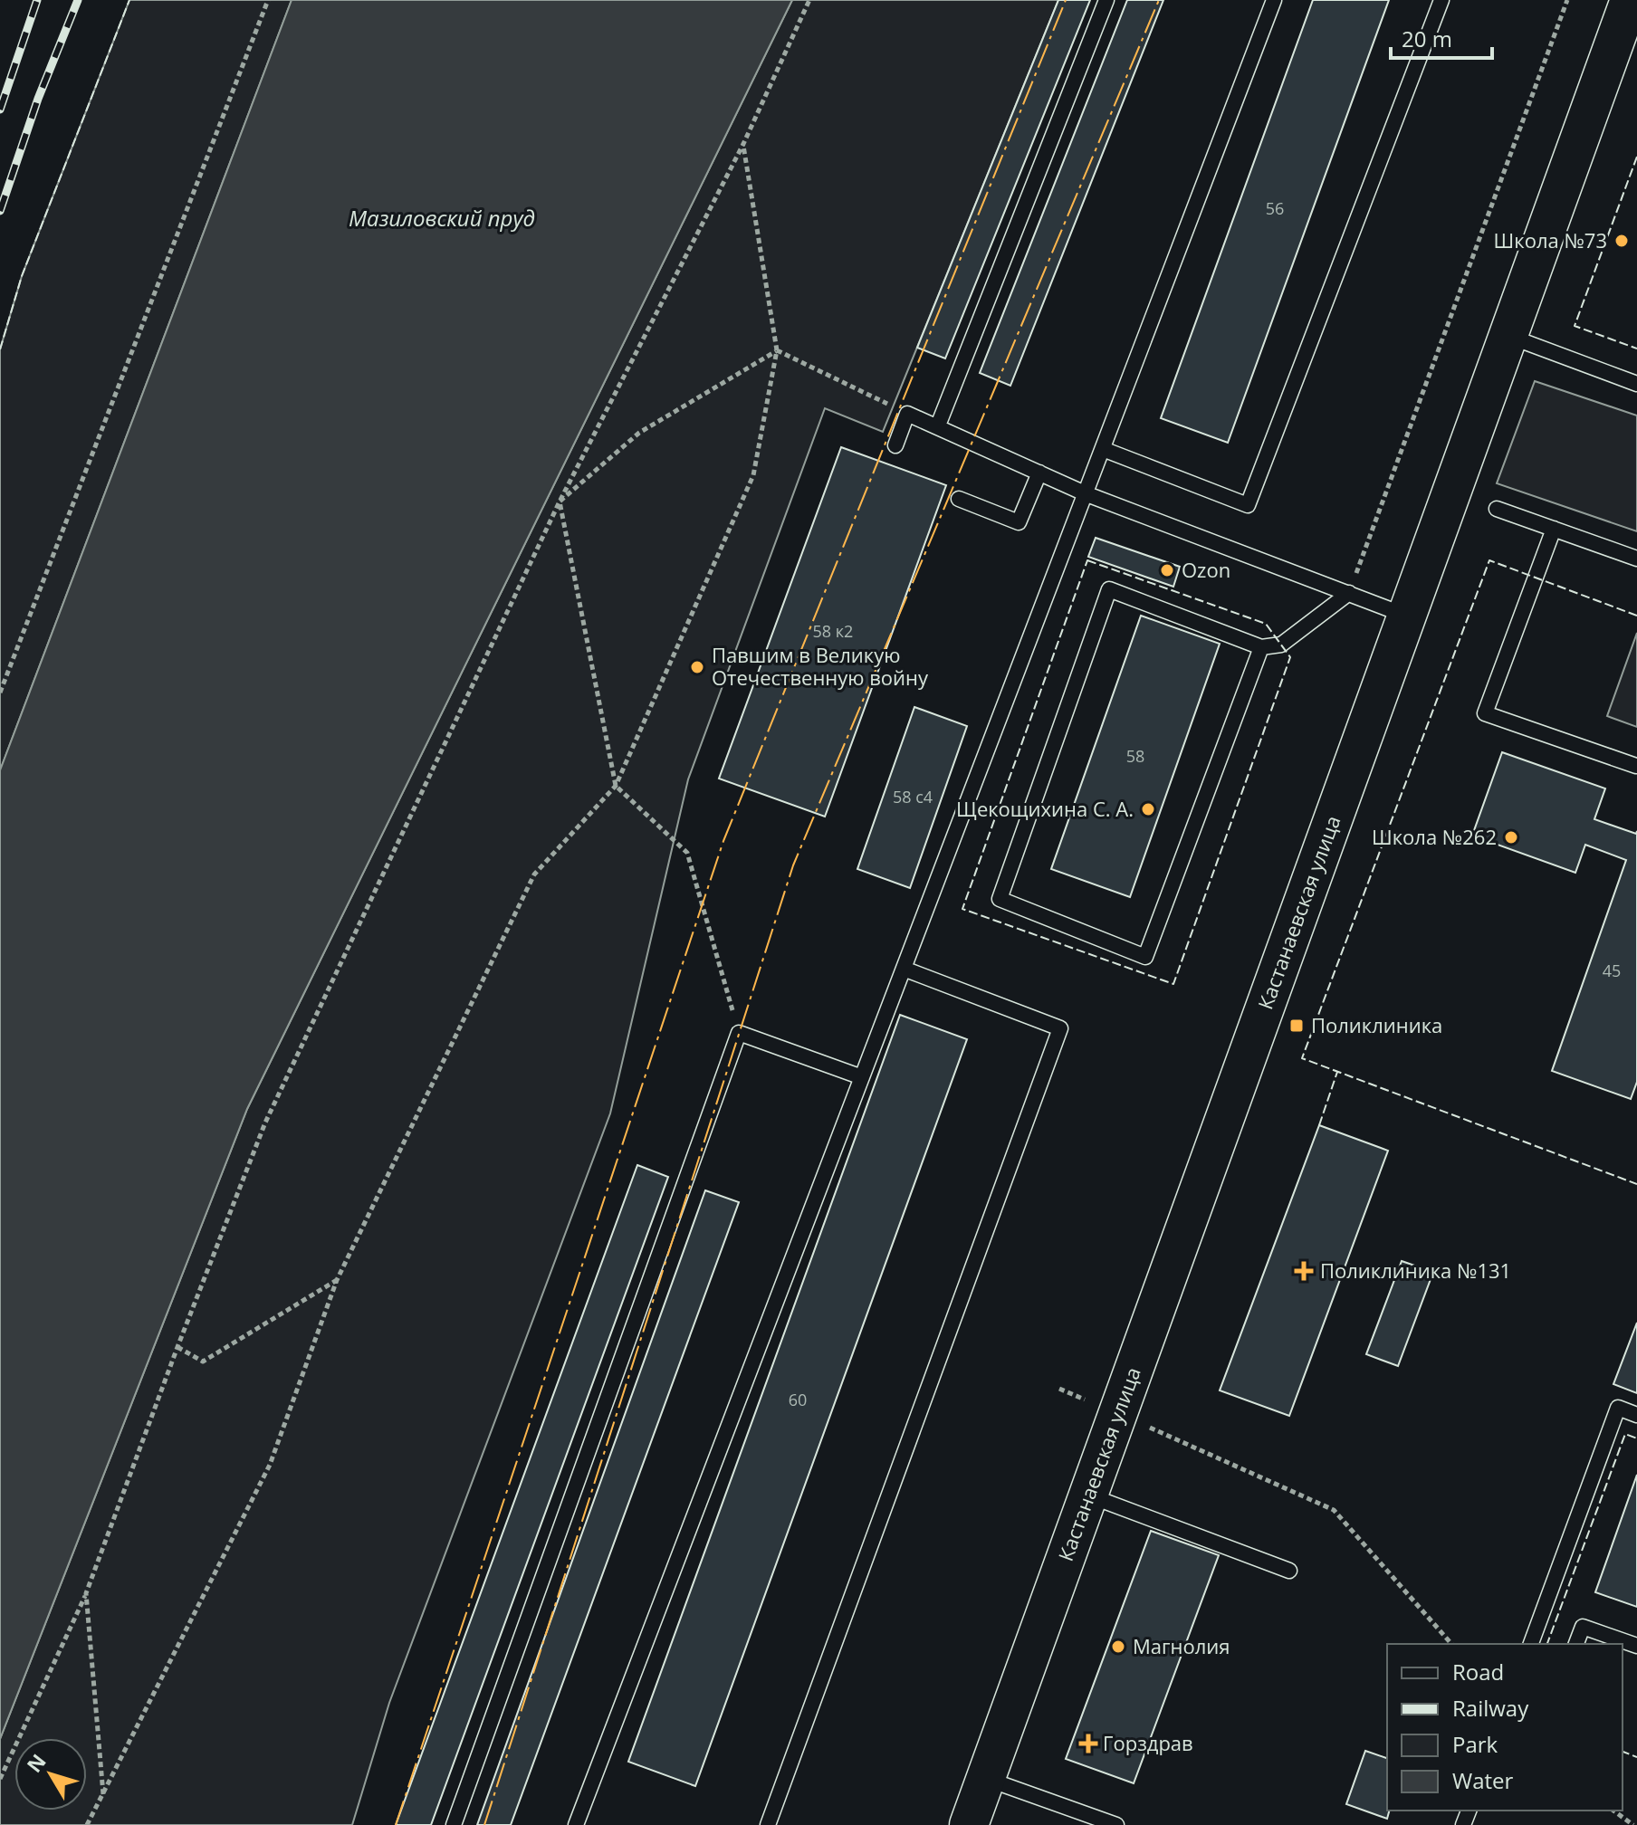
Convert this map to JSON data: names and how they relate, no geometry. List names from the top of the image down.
{
  "streets": {
    "street": ["Кастанаевская улица"]
  },
  "water": ["Мазиловский пруд"],
  "places": {
    "other": [
      "Школа №73",
      "Ozon",
      "Павшим в Великую Отечественную войну",
      "Щекощихина С. А.",
      "Школа №262",
      "Магнолия"
    ],
    "transit": ["Поликлиника"],
    "health": ["Поликлиника №131", "Горздрав"]
  },
  "house_numbers": [
    "56",
    "58 к2",
    "58",
    "58 с4",
    "45",
    "60"
  ],
  "legend": [
    "Road",
    "Railway",
    "Park",
    "Water"
  ],
  "scale_bar": "20 m",
  "north": "top left"
}
